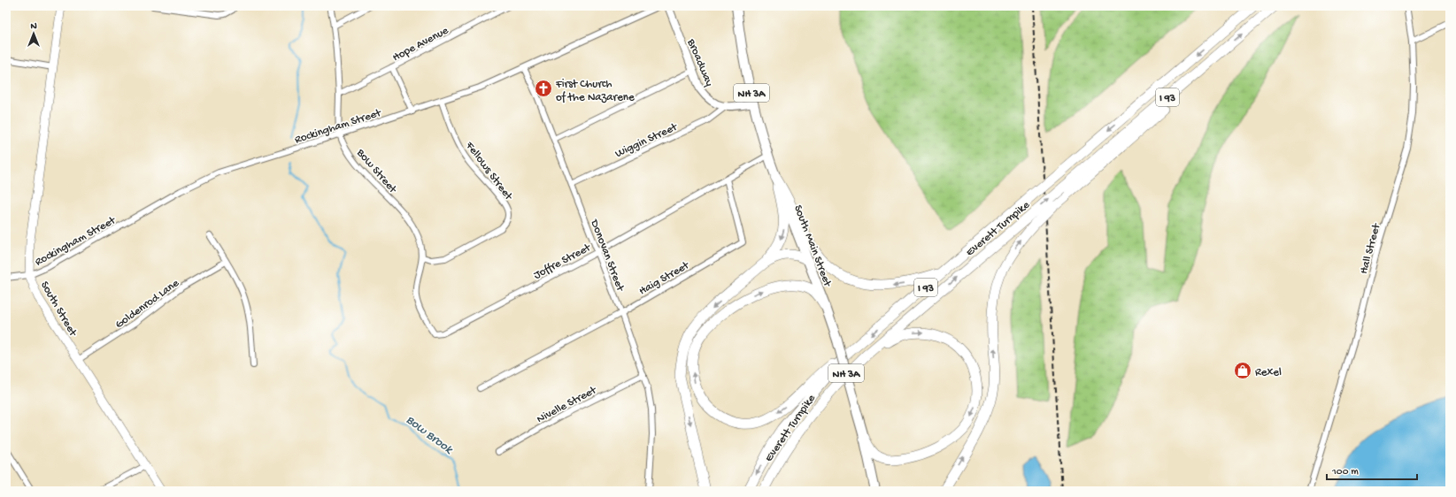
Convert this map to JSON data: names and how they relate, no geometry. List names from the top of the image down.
{
  "streets": {
    "highway": ["I 93", "Everett Turnpike"],
    "main road": ["NH 3A", "South Main Street", "South Street"],
    "street": [
      "Hope Avenue",
      "Broadway",
      "Rockingham Street",
      "Wiggin Street",
      "Bow Street",
      "Fellows Street",
      "Hall Street",
      "Donovan Street",
      "Joffre Street",
      "Haig Street",
      "Goldenrod Lane",
      "Nivelle Street"
    ]
  },
  "crossings": [
    ["Hope Avenue", "Bow Street"],
    ["Broadway", "Wiggin Street"],
    ["Rockingham Street", "Bow Street"],
    ["Rockingham Street", "Fellows Street"],
    ["Rockingham Street", "Donovan Street"],
    ["Rockingham Street", "South Street"],
    ["Wiggin Street", "Donovan Street"],
    ["Bow Street", "Fellows Street"],
    ["Bow Street", "Joffre Street"],
    ["South Main Street", "Joffre Street"],
    ["Donovan Street", "Joffre Street"],
    ["Donovan Street", "Haig Street"],
    ["Donovan Street", "Nivelle Street"],
    ["Joffre Street", "Haig Street"],
    ["Goldenrod Lane", "South Street"]
  ],
  "water": ["Bow Brook"],
  "places": {
    "church": ["First Church of the Nazarene"],
    "shop": ["Rexel"]
  },
  "scale_bar": "100 m",
  "north": "top"
}
